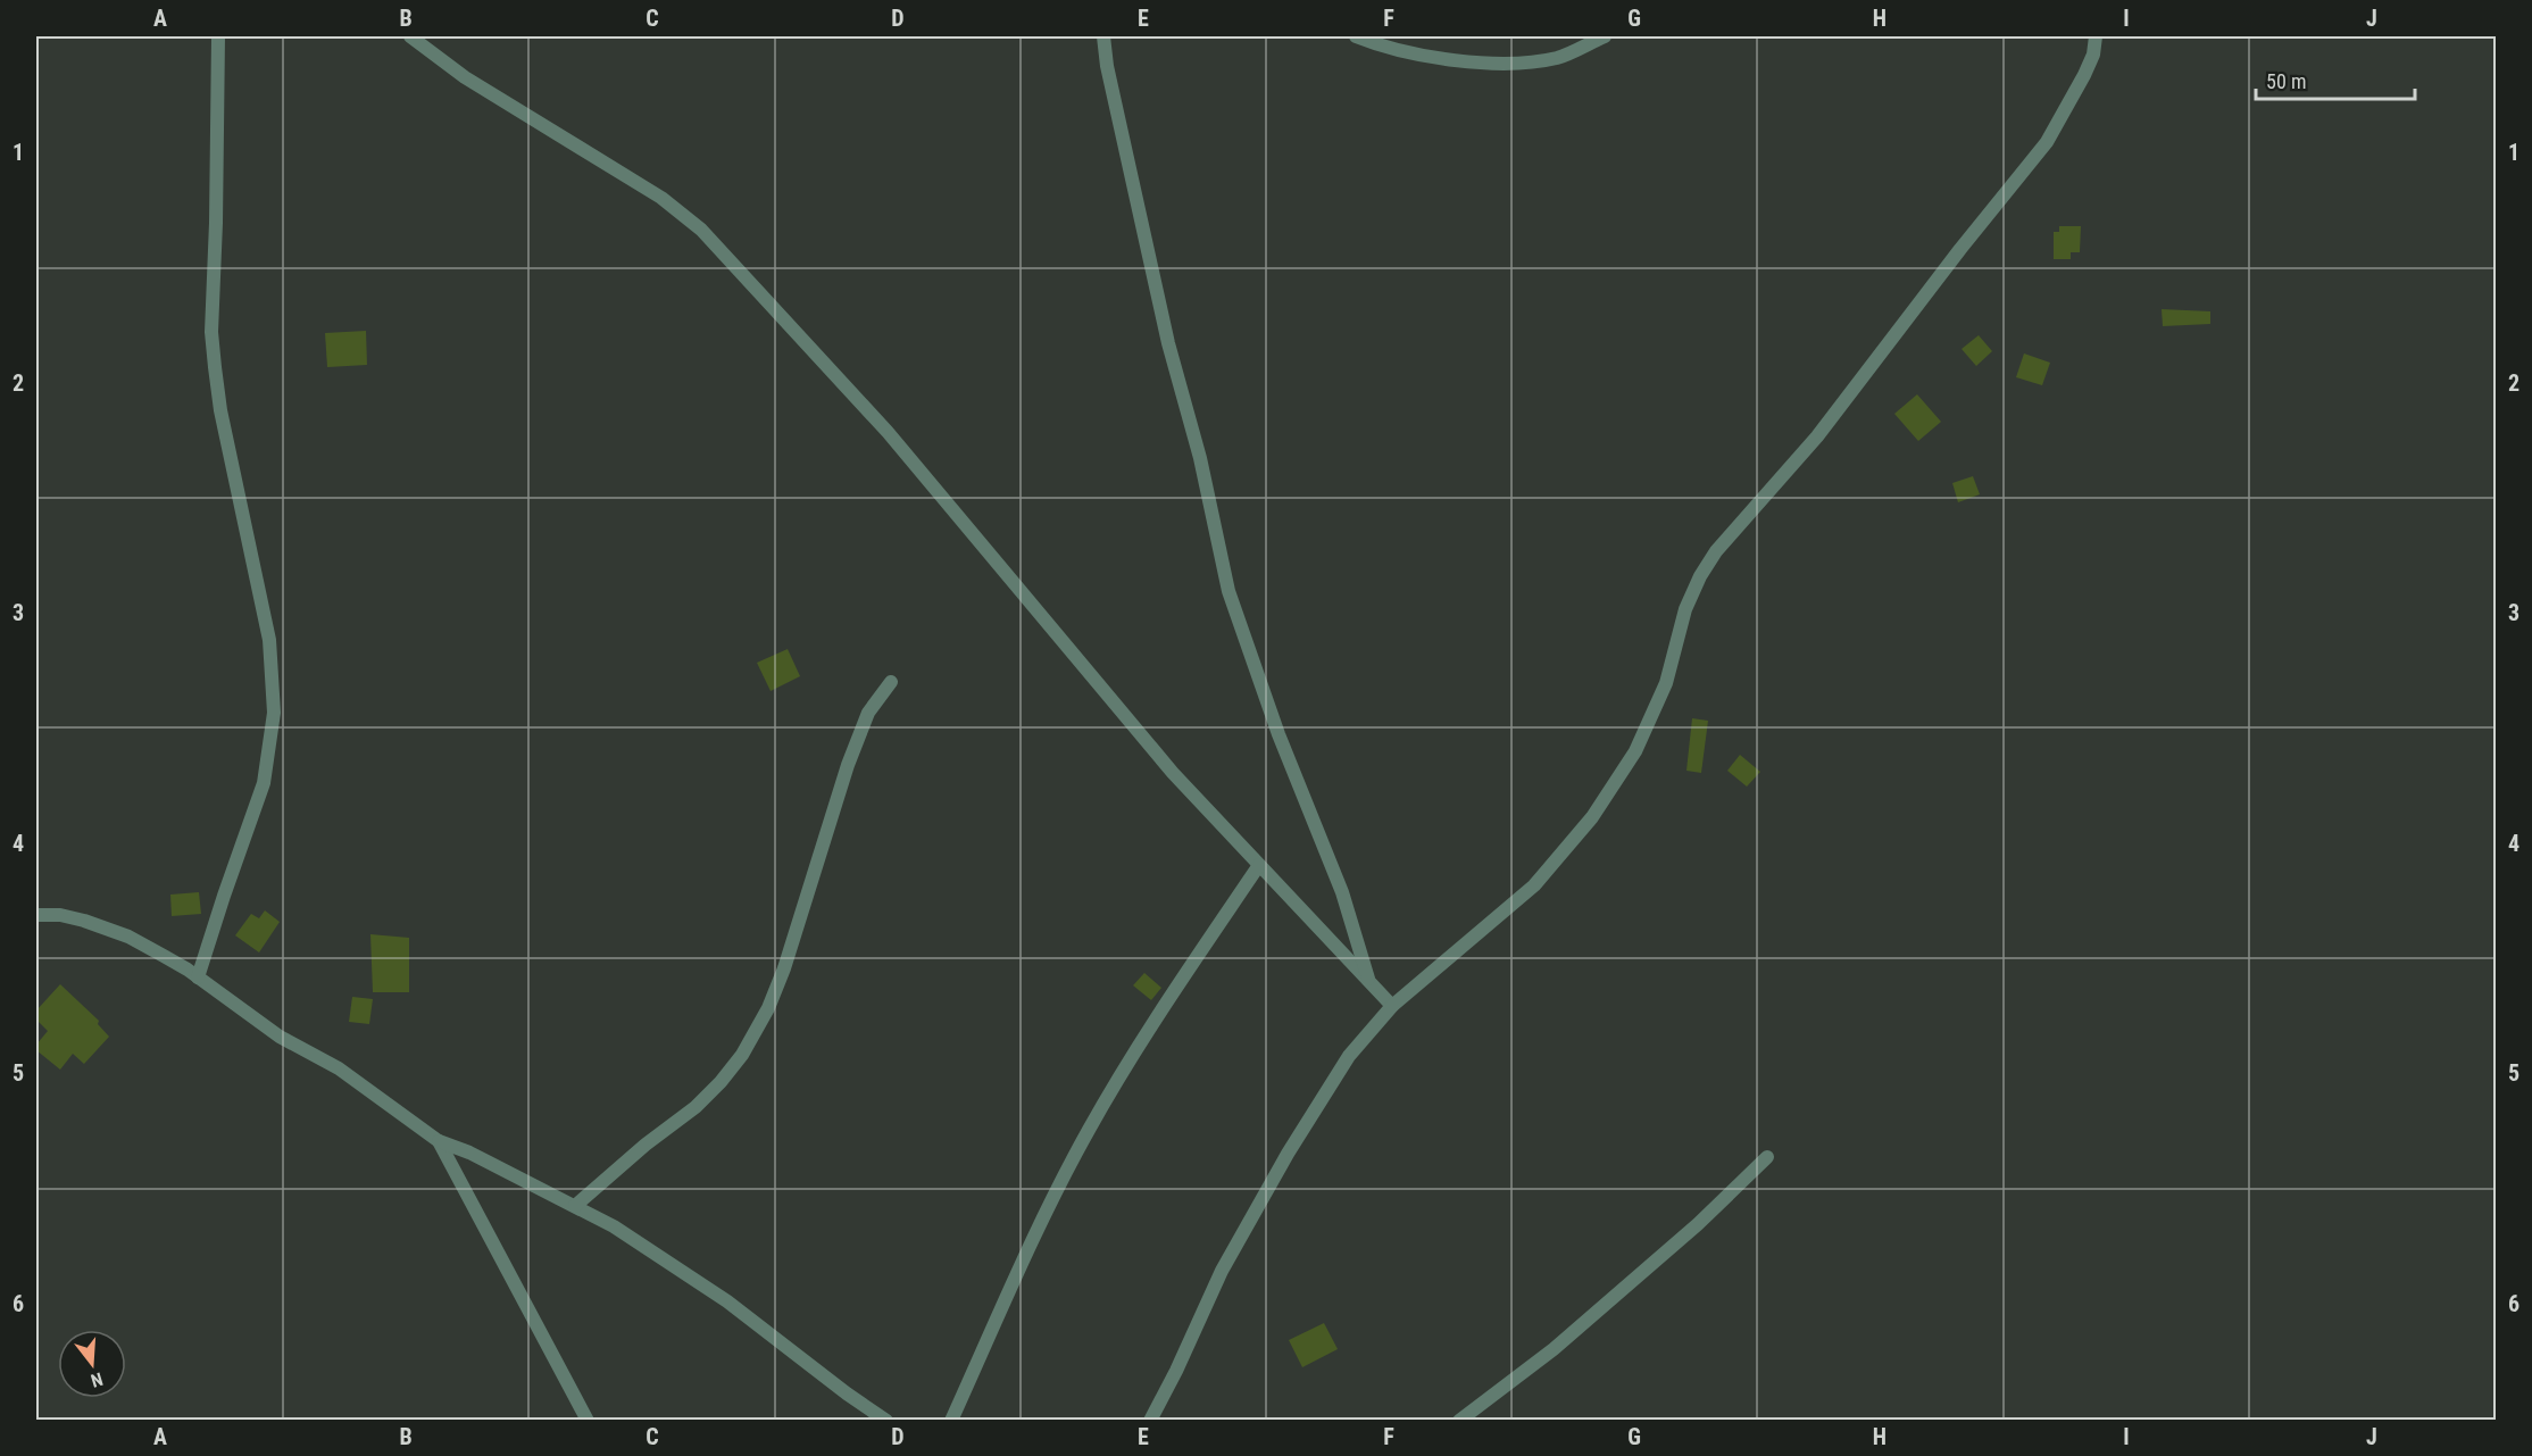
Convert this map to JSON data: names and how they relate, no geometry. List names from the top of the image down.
{
  "scale_bar": "50 m",
  "north": "bottom",
  "grid": {
    "columns": [
      "A",
      "B",
      "C",
      "D",
      "E",
      "F",
      "G",
      "H",
      "I",
      "J"
    ],
    "rows": [
      "1",
      "2",
      "3",
      "4",
      "5",
      "6"
    ]
  }
}
